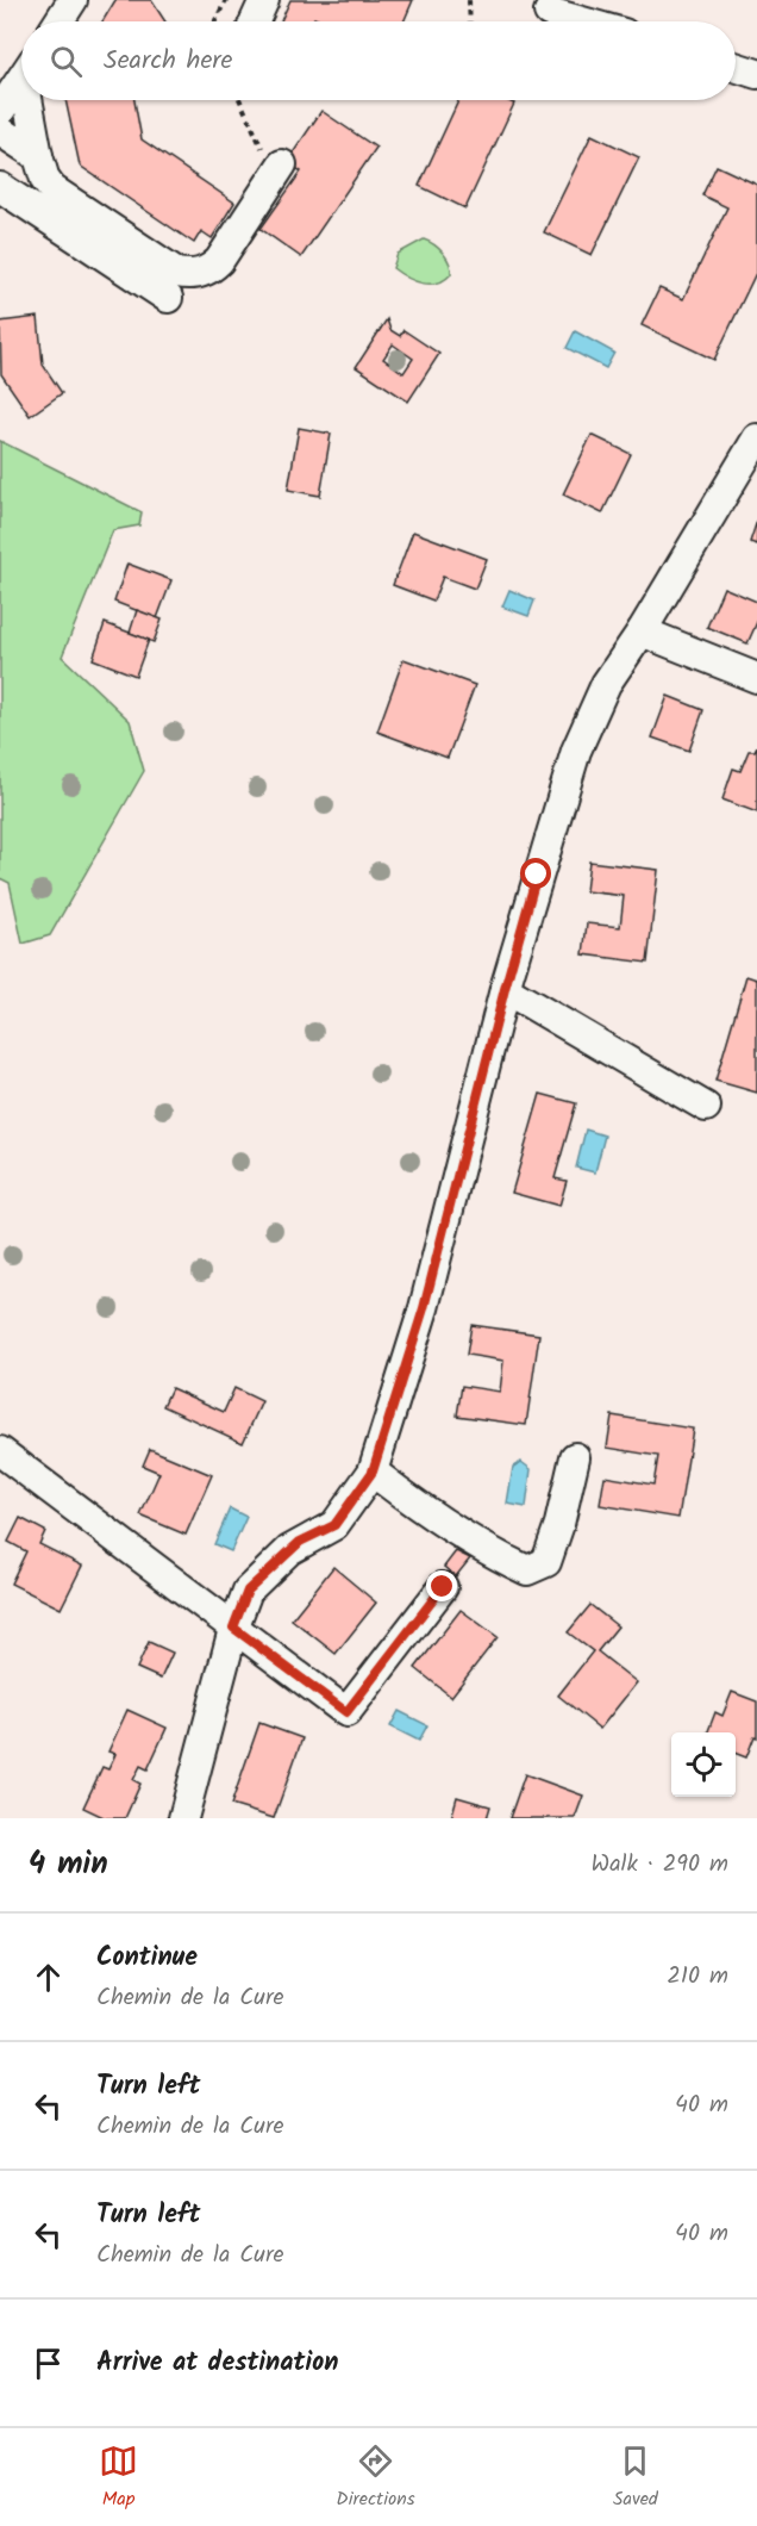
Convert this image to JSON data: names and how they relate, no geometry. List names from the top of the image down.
{
  "page": {
    "search": "Search here",
    "heading": ["4 min", "Walk · 290 m"],
    "list": [
      ["Continue", "Chemin de la Cure", "210 m"],
      ["Turn left", "Chemin de la Cure", "40 m"],
      ["Turn left", "Chemin de la Cure", "40 m"],
      "Arrive at destination"
    ],
    "nav": ["Map", "Directions", "Saved"]
  }
}
